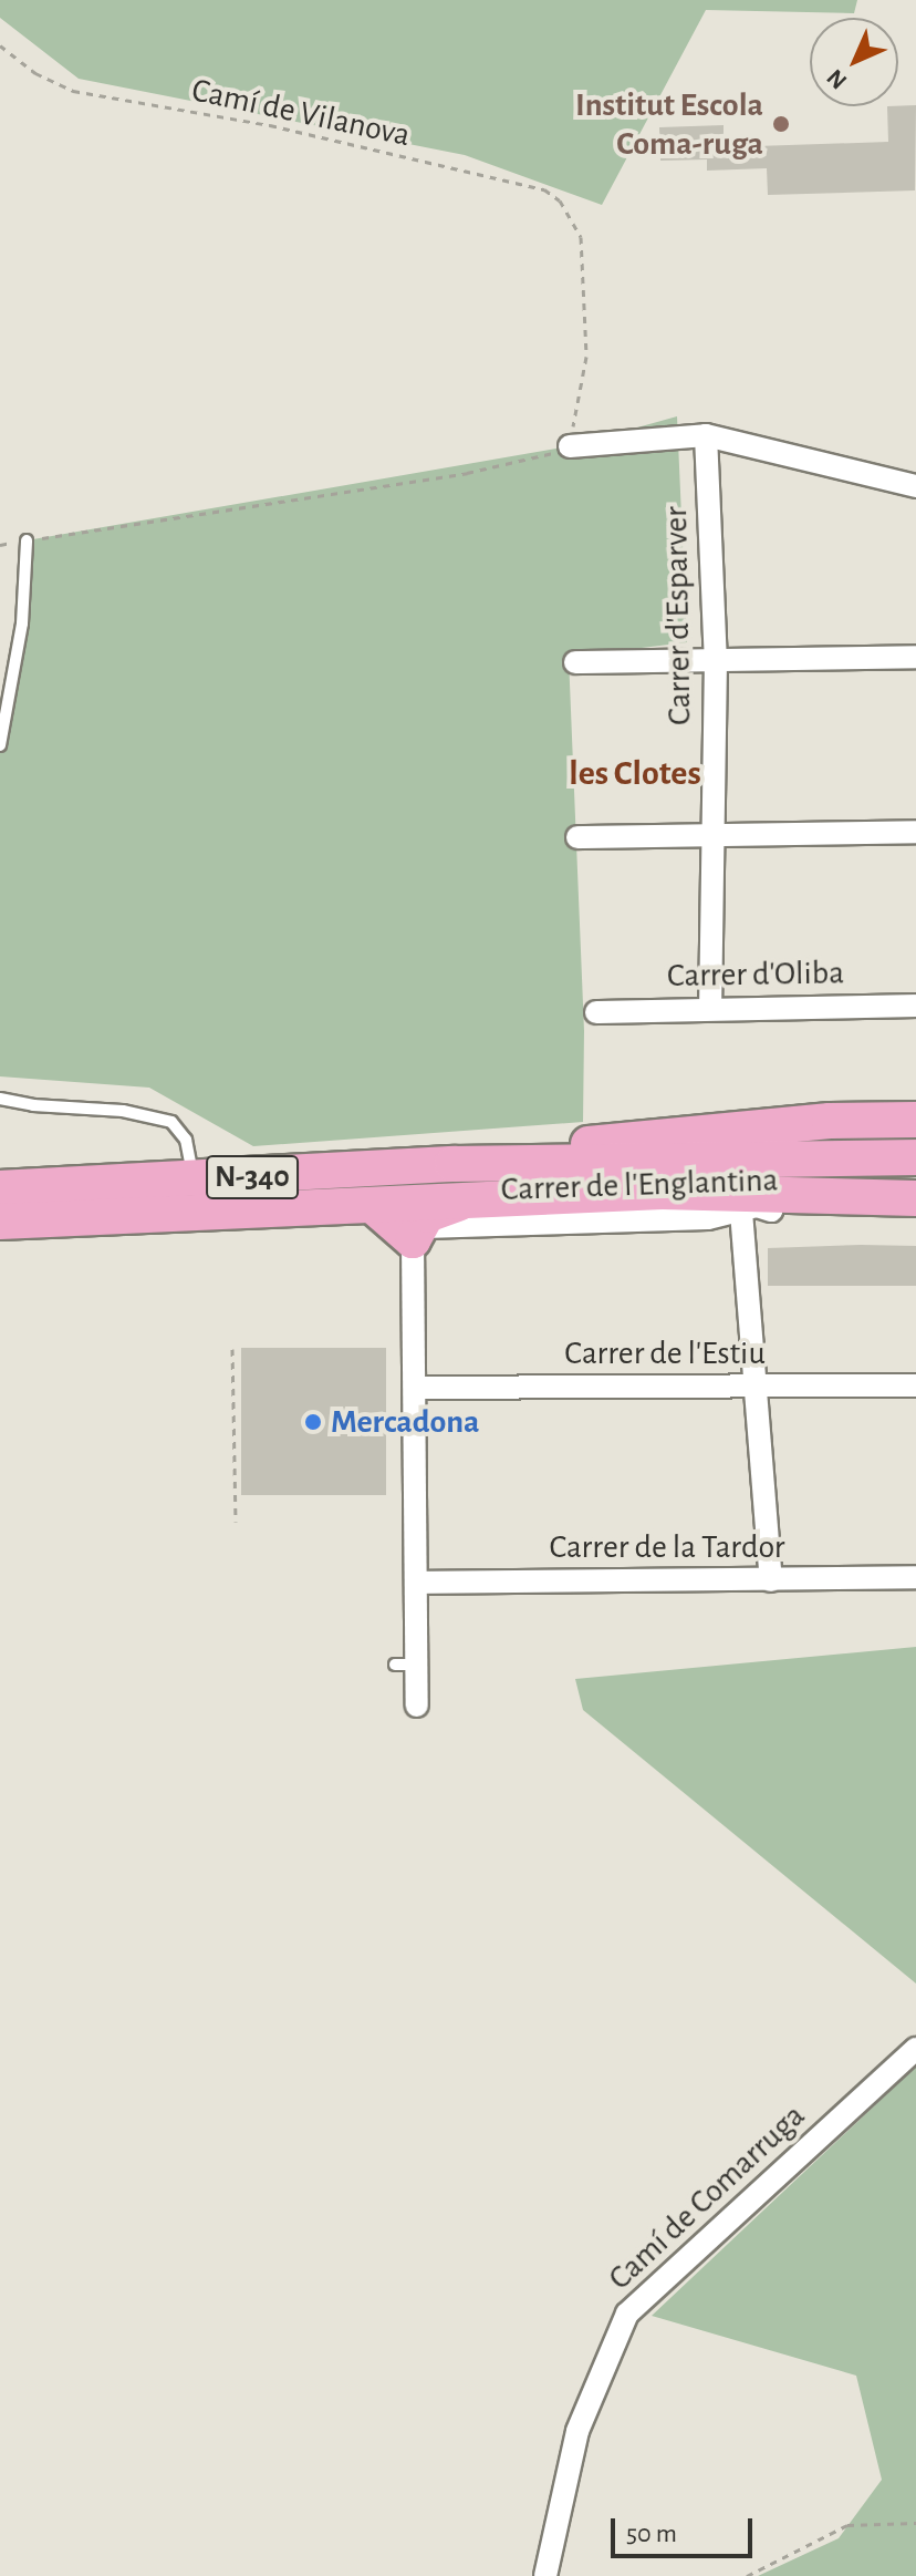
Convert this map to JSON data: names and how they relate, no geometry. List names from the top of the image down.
{
  "streets": {
    "main road": ["N-340"],
    "street": [
      "Carrer d'Esparver",
      "Carrer d'Oliba",
      "Carrer de l'Englantina",
      "Carrer de l'Estiu",
      "Carrer de la Tardor",
      "Camí de Comarruga"
    ],
    "path": ["Camí de Vilanova"]
  },
  "crossings": [
    ["Carrer d'Esparver", "Carrer d'Oliba"]
  ],
  "districts": ["les Clotes"],
  "places": ["Institut Escola Coma-ruga", "Mercadona"],
  "scale_bar": "50 m",
  "north": "bottom left"
}
